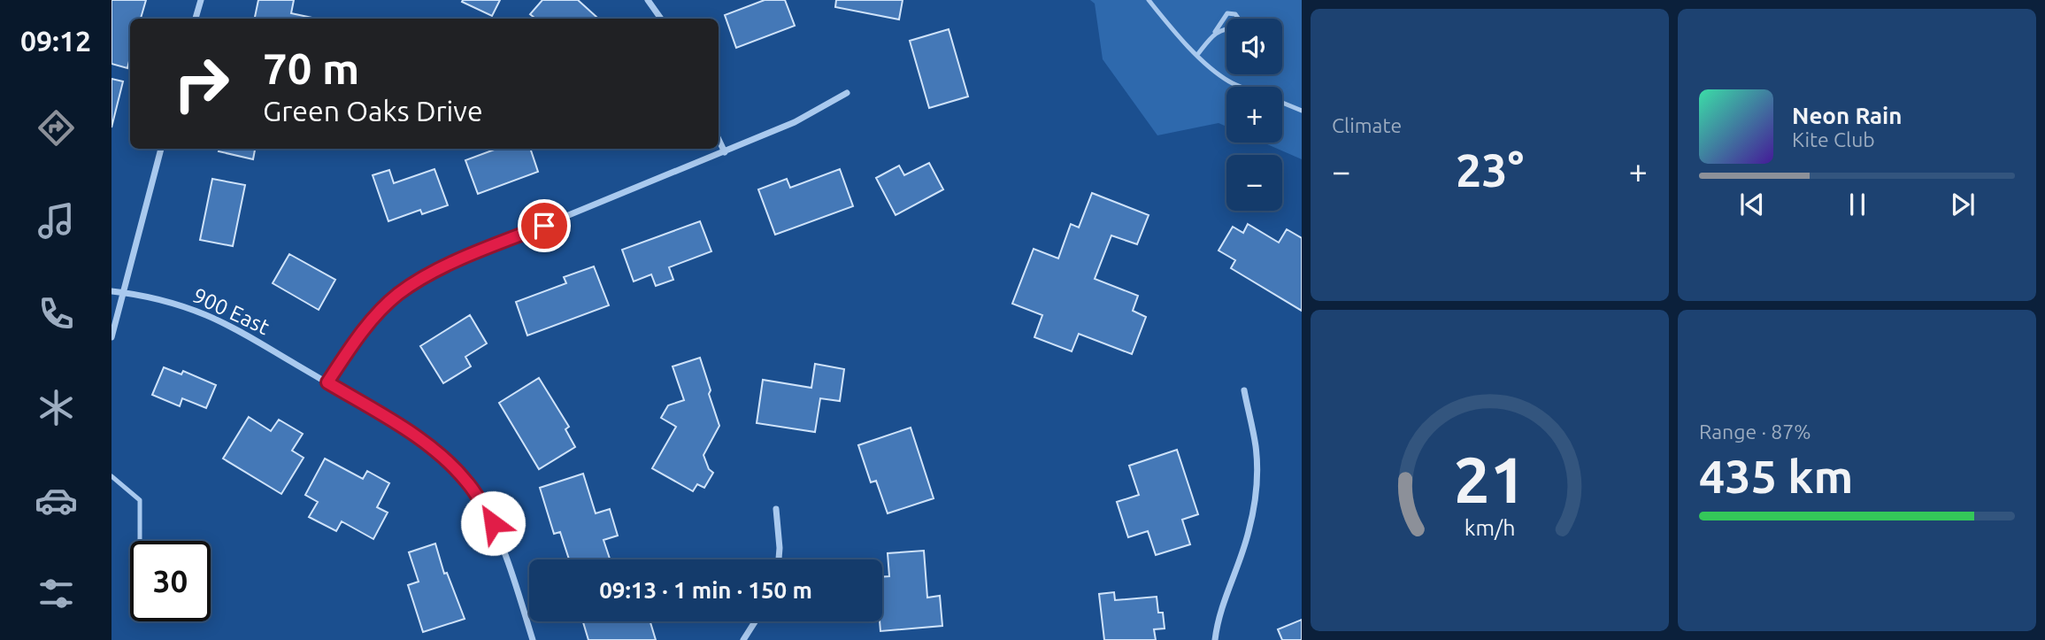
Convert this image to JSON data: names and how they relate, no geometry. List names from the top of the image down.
{
  "streets": {
    "street": ["900 East"]
  },
  "page": {
    "tabs": "09:12",
    "tile": [
      "Climate",
      ["Range · 87%", "435 km"]
    ],
    "map_buttons": ["+", "−"],
    "turn": ["70 m", "Green Oaks Drive"],
    "song": ["Neon Rain", "Kite Club"],
    "heat": ["−", "23°", "+"],
    "limit": "30",
    "trip": "09:13 · 1 min · 150 m",
    "gauge": ["21", "km/h"]
  }
}
